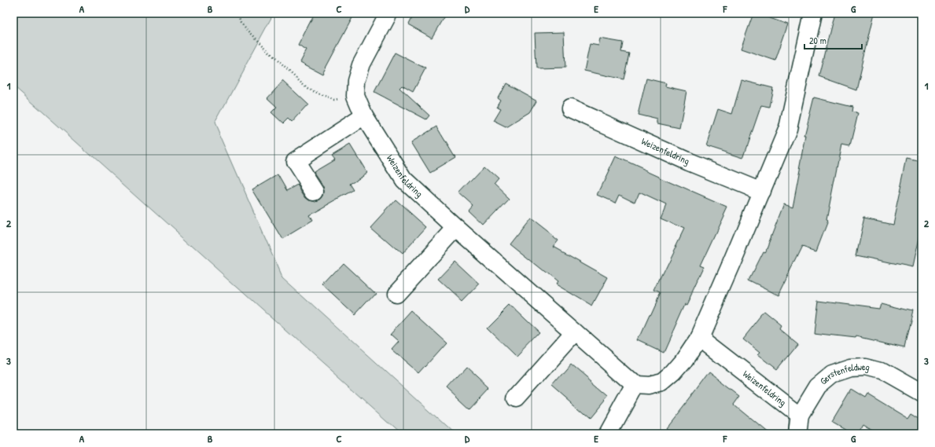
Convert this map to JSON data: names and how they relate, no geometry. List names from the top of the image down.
{
  "streets": {
    "street": ["Weizenfeldring", "Gerstenfeldweg"]
  },
  "crossings": [
    ["Weizenfeldring", "Gerstenfeldweg"]
  ],
  "scale_bar": "20 m",
  "grid": {
    "columns": [
      "A",
      "B",
      "C",
      "D",
      "E",
      "F",
      "G"
    ],
    "rows": ["1", "2", "3"]
  }
}
